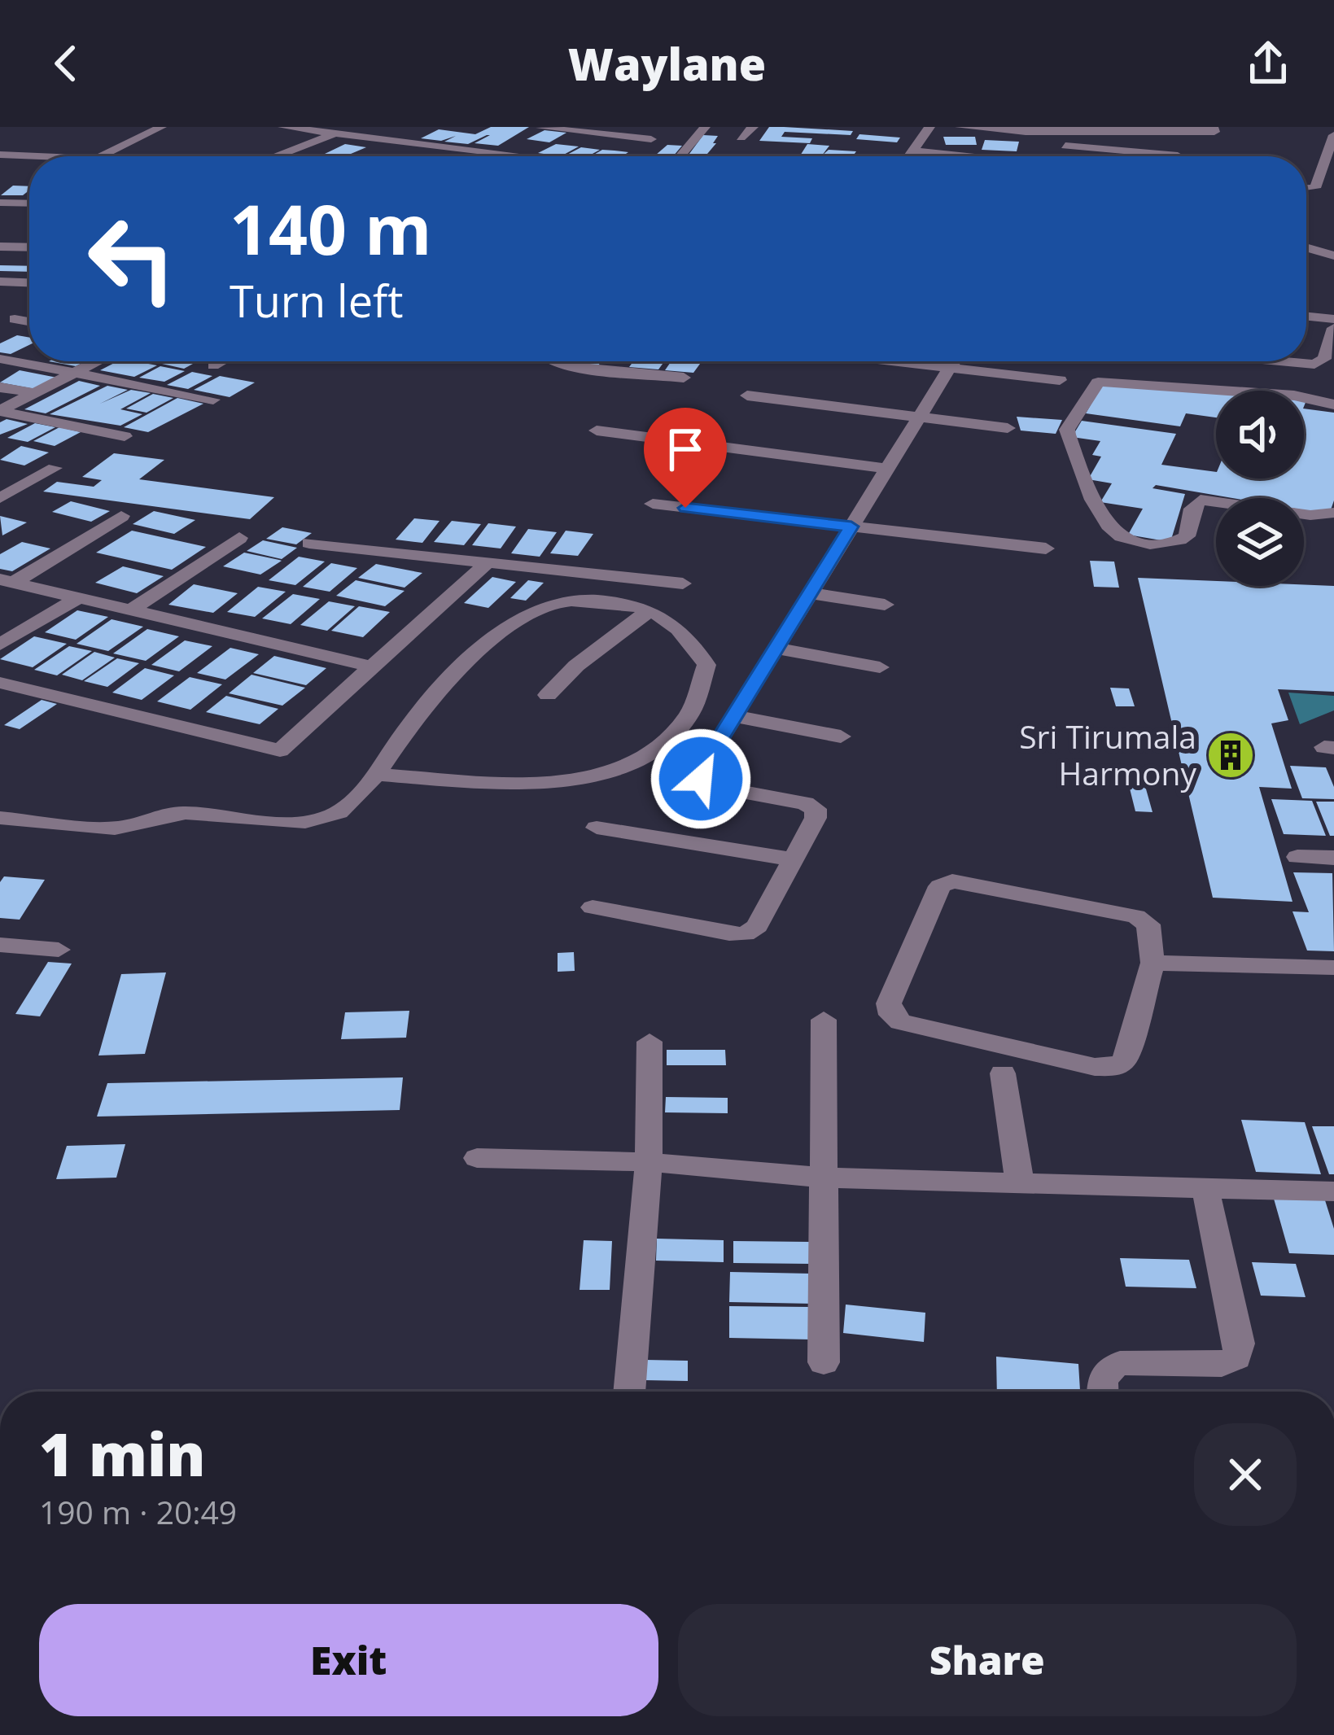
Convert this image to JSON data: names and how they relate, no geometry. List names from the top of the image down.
{
  "places": {
    "building": ["Sri Tirumala Harmony"]
  },
  "page": {
    "header": "Waylane",
    "turn": ["140 m", "Turn left"],
    "heading": ["1 min", "190 m · 20:49"],
    "buttons": ["Exit", "Share"]
  }
}
